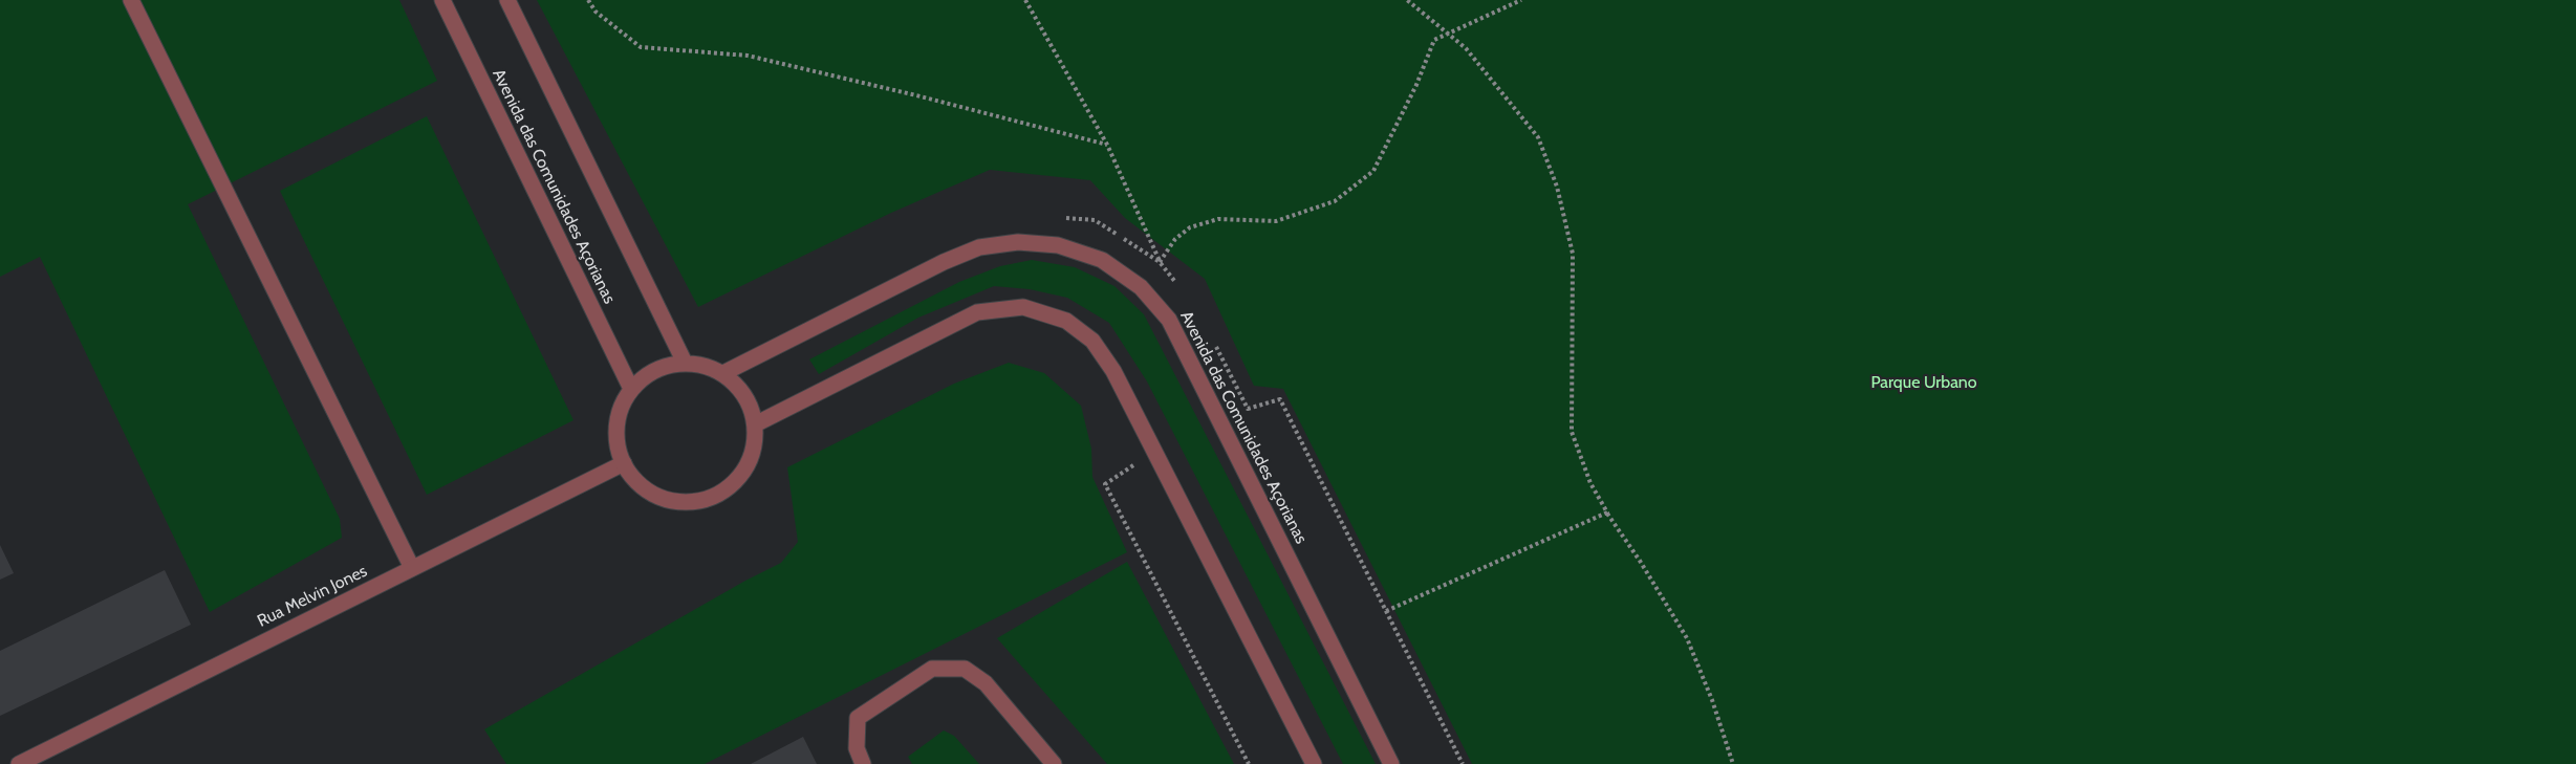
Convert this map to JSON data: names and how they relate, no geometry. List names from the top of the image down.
{
  "streets": {
    "street": ["Avenida das Comunidades Açorianas", "Rua Melvin Jones"]
  },
  "crossings": [
    ["Avenida das Comunidades Açorianas", "Rua Melvin Jones"]
  ],
  "parks": ["Parque Urbano"]
}
